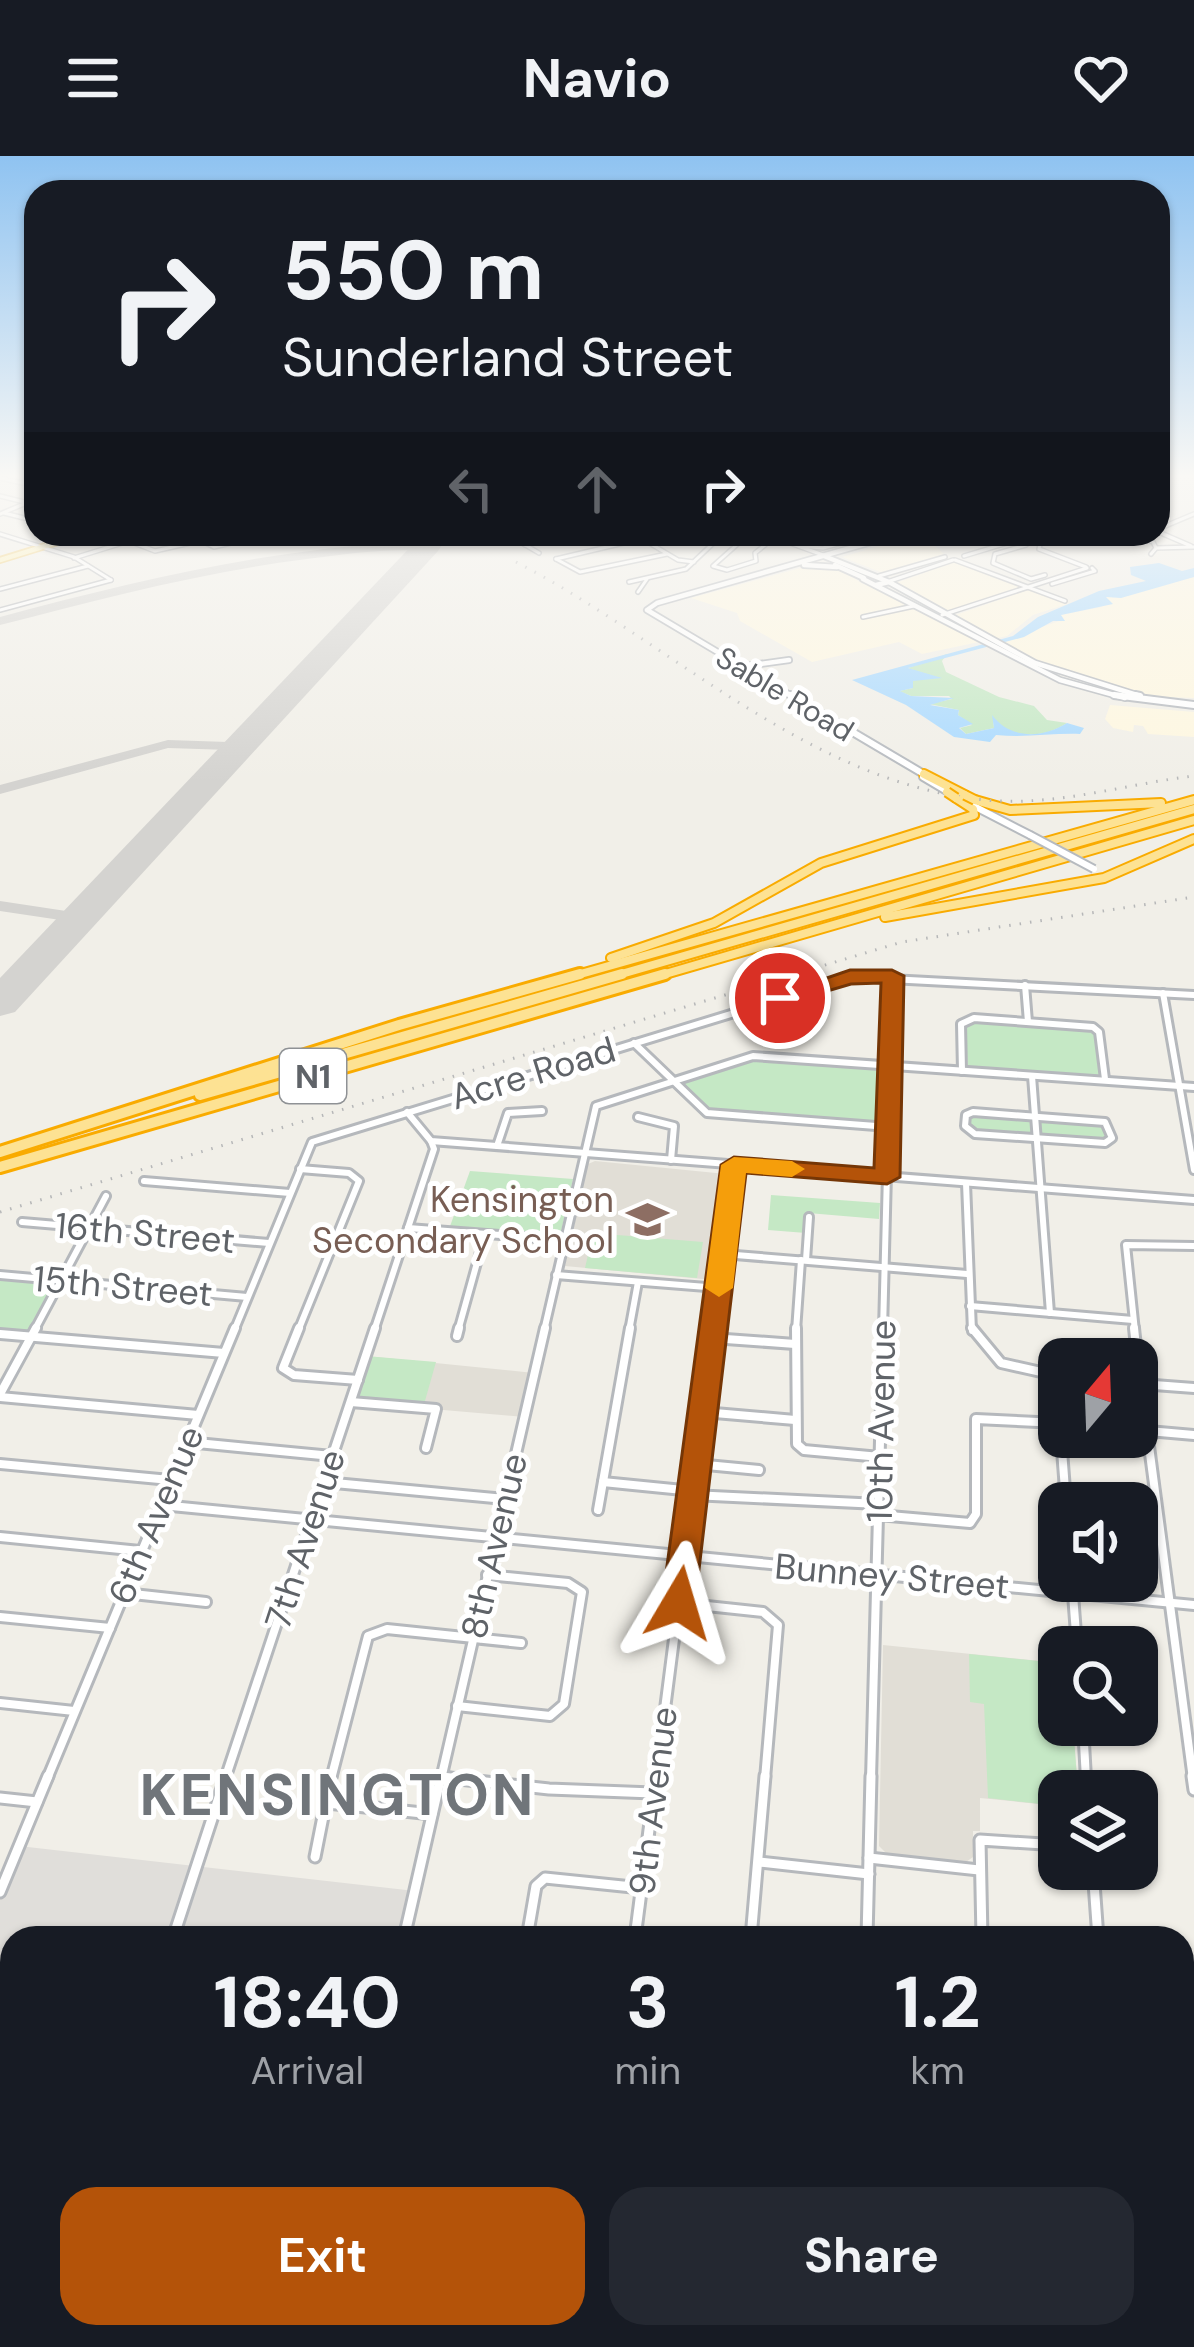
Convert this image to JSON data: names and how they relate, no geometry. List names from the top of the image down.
{
  "streets": {
    "highway": ["N1"],
    "main road": ["Sable Road"],
    "street": [
      "Acre Road",
      "16th Street",
      "15th Street",
      "10th Avenue",
      "6th Avenue",
      "7th Avenue",
      "8th Avenue",
      "Bunney Street",
      "9th Avenue"
    ]
  },
  "crossings": [
    ["Acre Road", "10th Avenue"],
    ["Acre Road", "6th Avenue"],
    ["16th Street", "6th Avenue"],
    ["15th Street", "6th Avenue"],
    ["10th Avenue", "Bunney Street"],
    ["6th Avenue", "Bunney Street"],
    ["7th Avenue", "Bunney Street"],
    ["8th Avenue", "Bunney Street"],
    ["Bunney Street", "9th Avenue"]
  ],
  "districts": ["KENSINGTON"],
  "places": {
    "school or university": ["Kensington Secondary School"]
  },
  "north": "top",
  "page": {
    "header": "Navio",
    "turn": ["550 m", "Sunderland Street"],
    "eta": [
      "18:40",
      "Arrival",
      "3",
      "min",
      "1.2",
      "km"
    ],
    "buttons": ["Exit", "Share"]
  }
}
